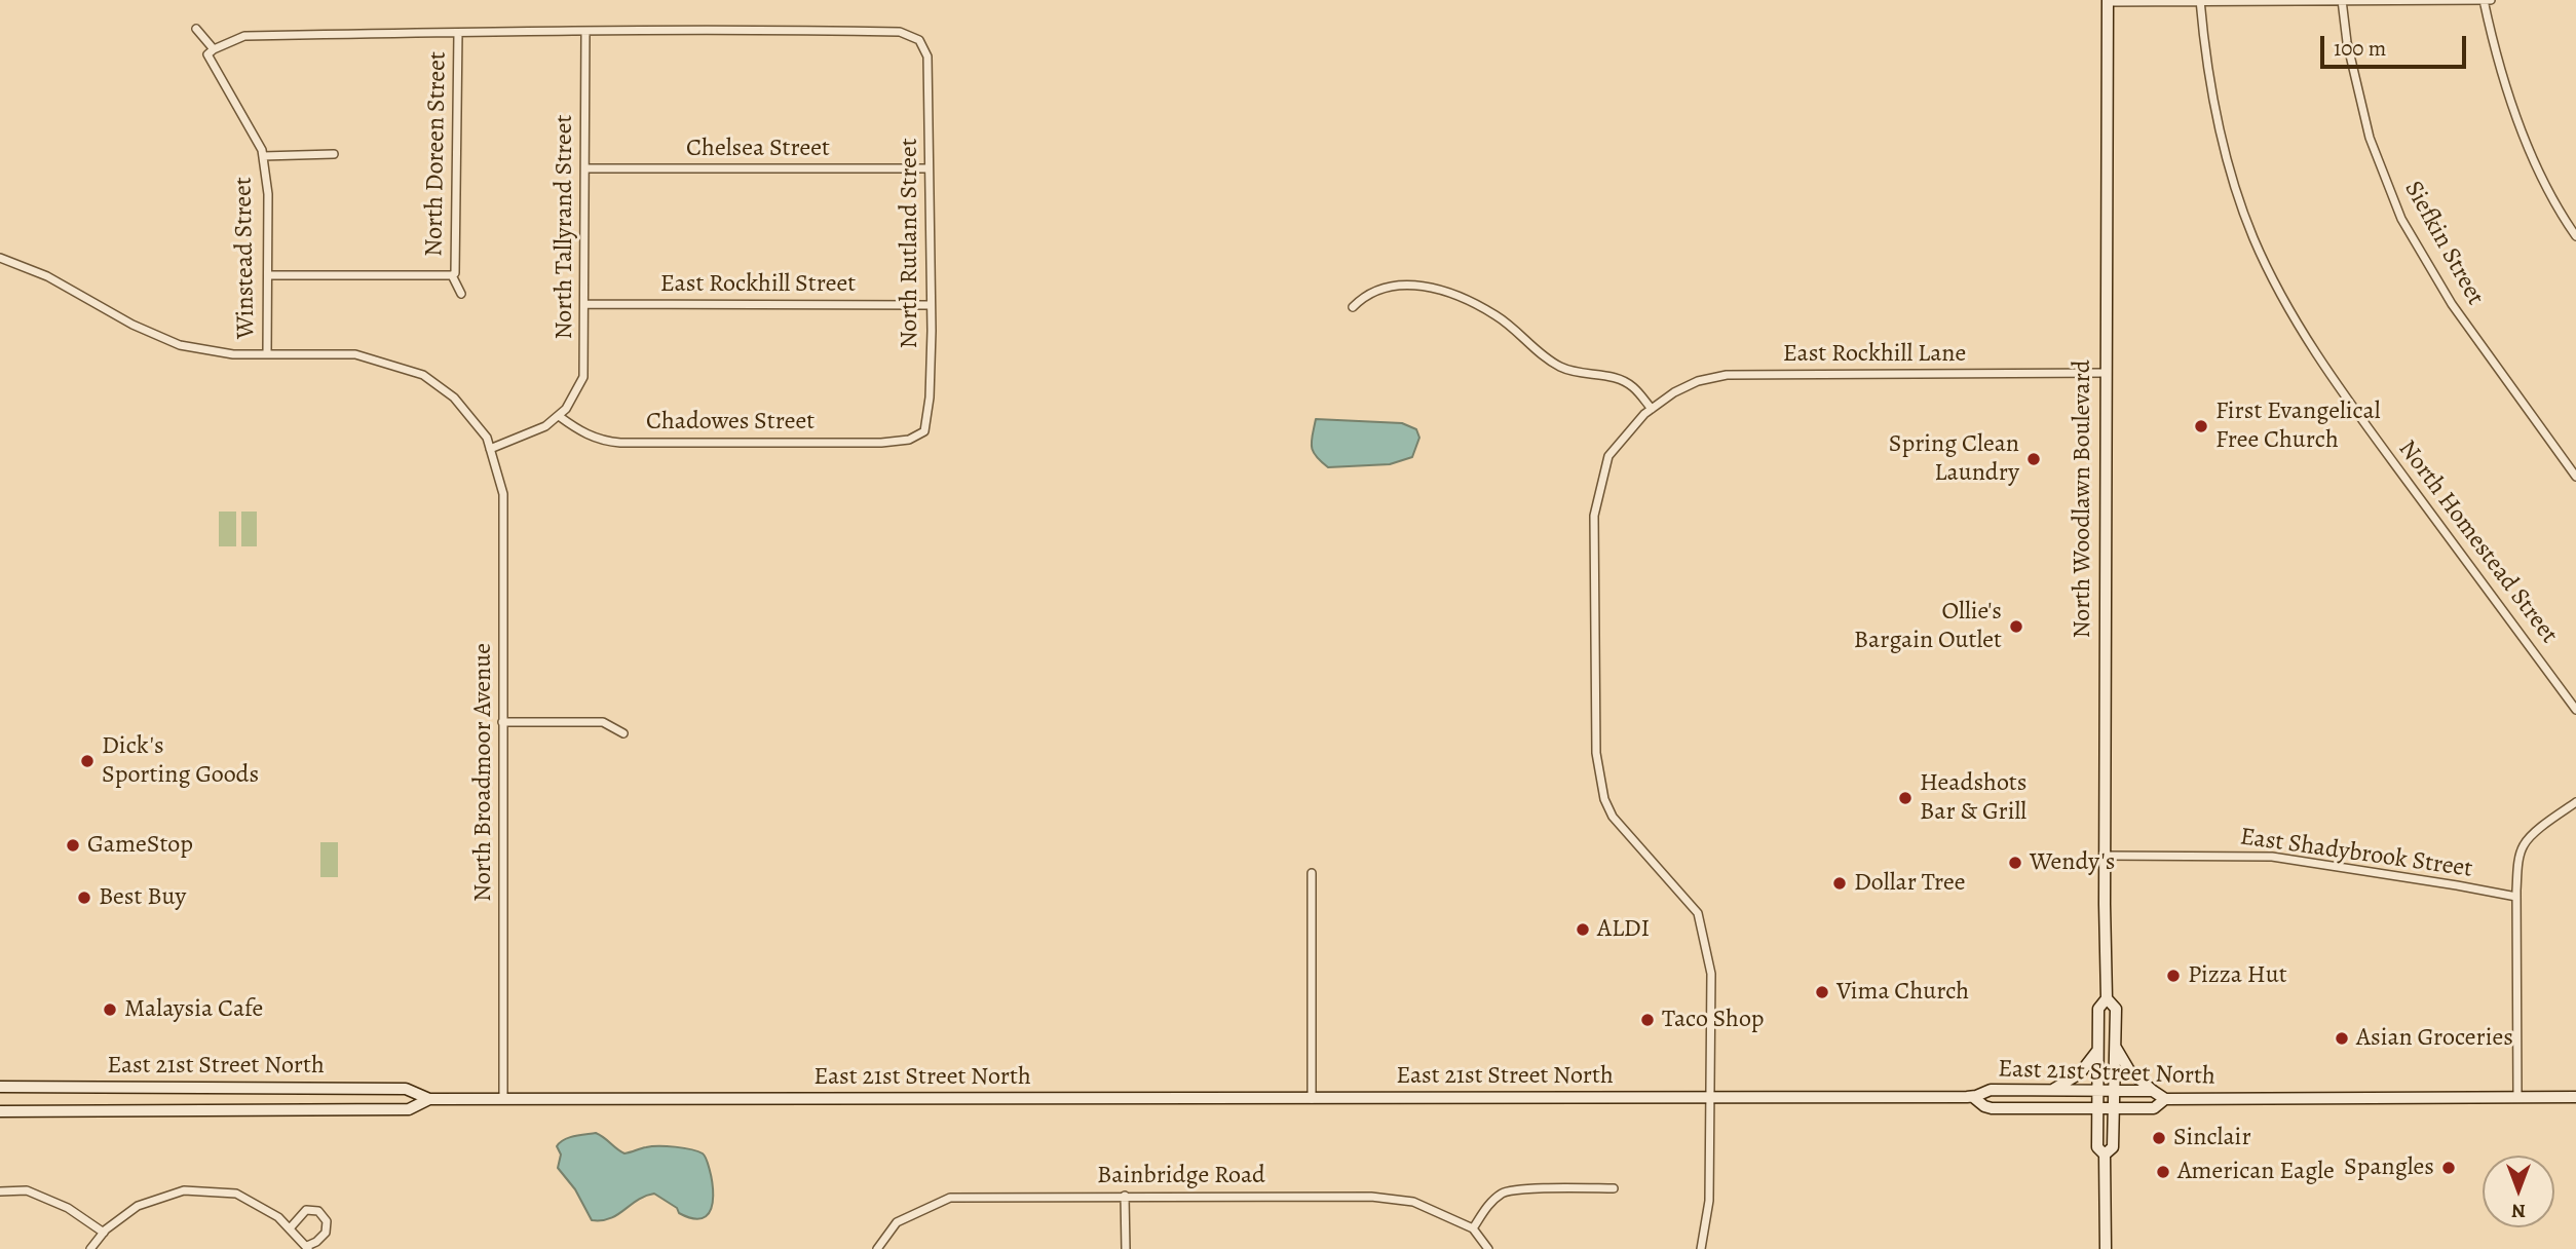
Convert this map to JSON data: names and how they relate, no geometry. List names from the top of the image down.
{
  "streets": {
    "main road": ["North Woodlawn Boulevard", "East 21st Street North"],
    "street": [
      "Chelsea Street",
      "North Doreen Street",
      "North Tallyrand Street",
      "North Rutland Street",
      "Siefkin Street",
      "Winstead Street",
      "East Rockhill Street",
      "East Rockhill Lane",
      "Chadowes Street",
      "North Homestead Street",
      "North Broadmoor Avenue",
      "East Shadybrook Street",
      "Bainbridge Road"
    ]
  },
  "crossings": [
    ["Chelsea Street", "North Tallyrand Street"],
    ["Chelsea Street", "North Rutland Street"],
    ["North Tallyrand Street", "North Rutland Street"],
    ["North Tallyrand Street", "East Rockhill Street"],
    ["North Tallyrand Street", "Chadowes Street"],
    ["North Rutland Street", "East Rockhill Street"],
    ["North Rutland Street", "Chadowes Street"],
    ["East Rockhill Lane", "North Woodlawn Boulevard"],
    ["East Rockhill Lane", "East 21st Street North"],
    ["North Woodlawn Boulevard", "East Shadybrook Street"],
    ["North Woodlawn Boulevard", "East 21st Street North"],
    ["North Broadmoor Avenue", "East 21st Street North"]
  ],
  "places": [
    "First Evangelical Free Church",
    "Spring Clean Laundry",
    "Ollie's Bargain Outlet",
    "Dick's Sporting Goods",
    "Headshots Bar & Grill",
    "GameStop",
    "Wendy's",
    "Dollar Tree",
    "Best Buy",
    "ALDI",
    "Pizza Hut",
    "Vima Church",
    "Malaysia Cafe",
    "Taco Shop",
    "Asian Groceries",
    "Sinclair",
    "Spangles",
    "American Eagle"
  ],
  "scale_bar": "100 m",
  "north": "bottom"
}
